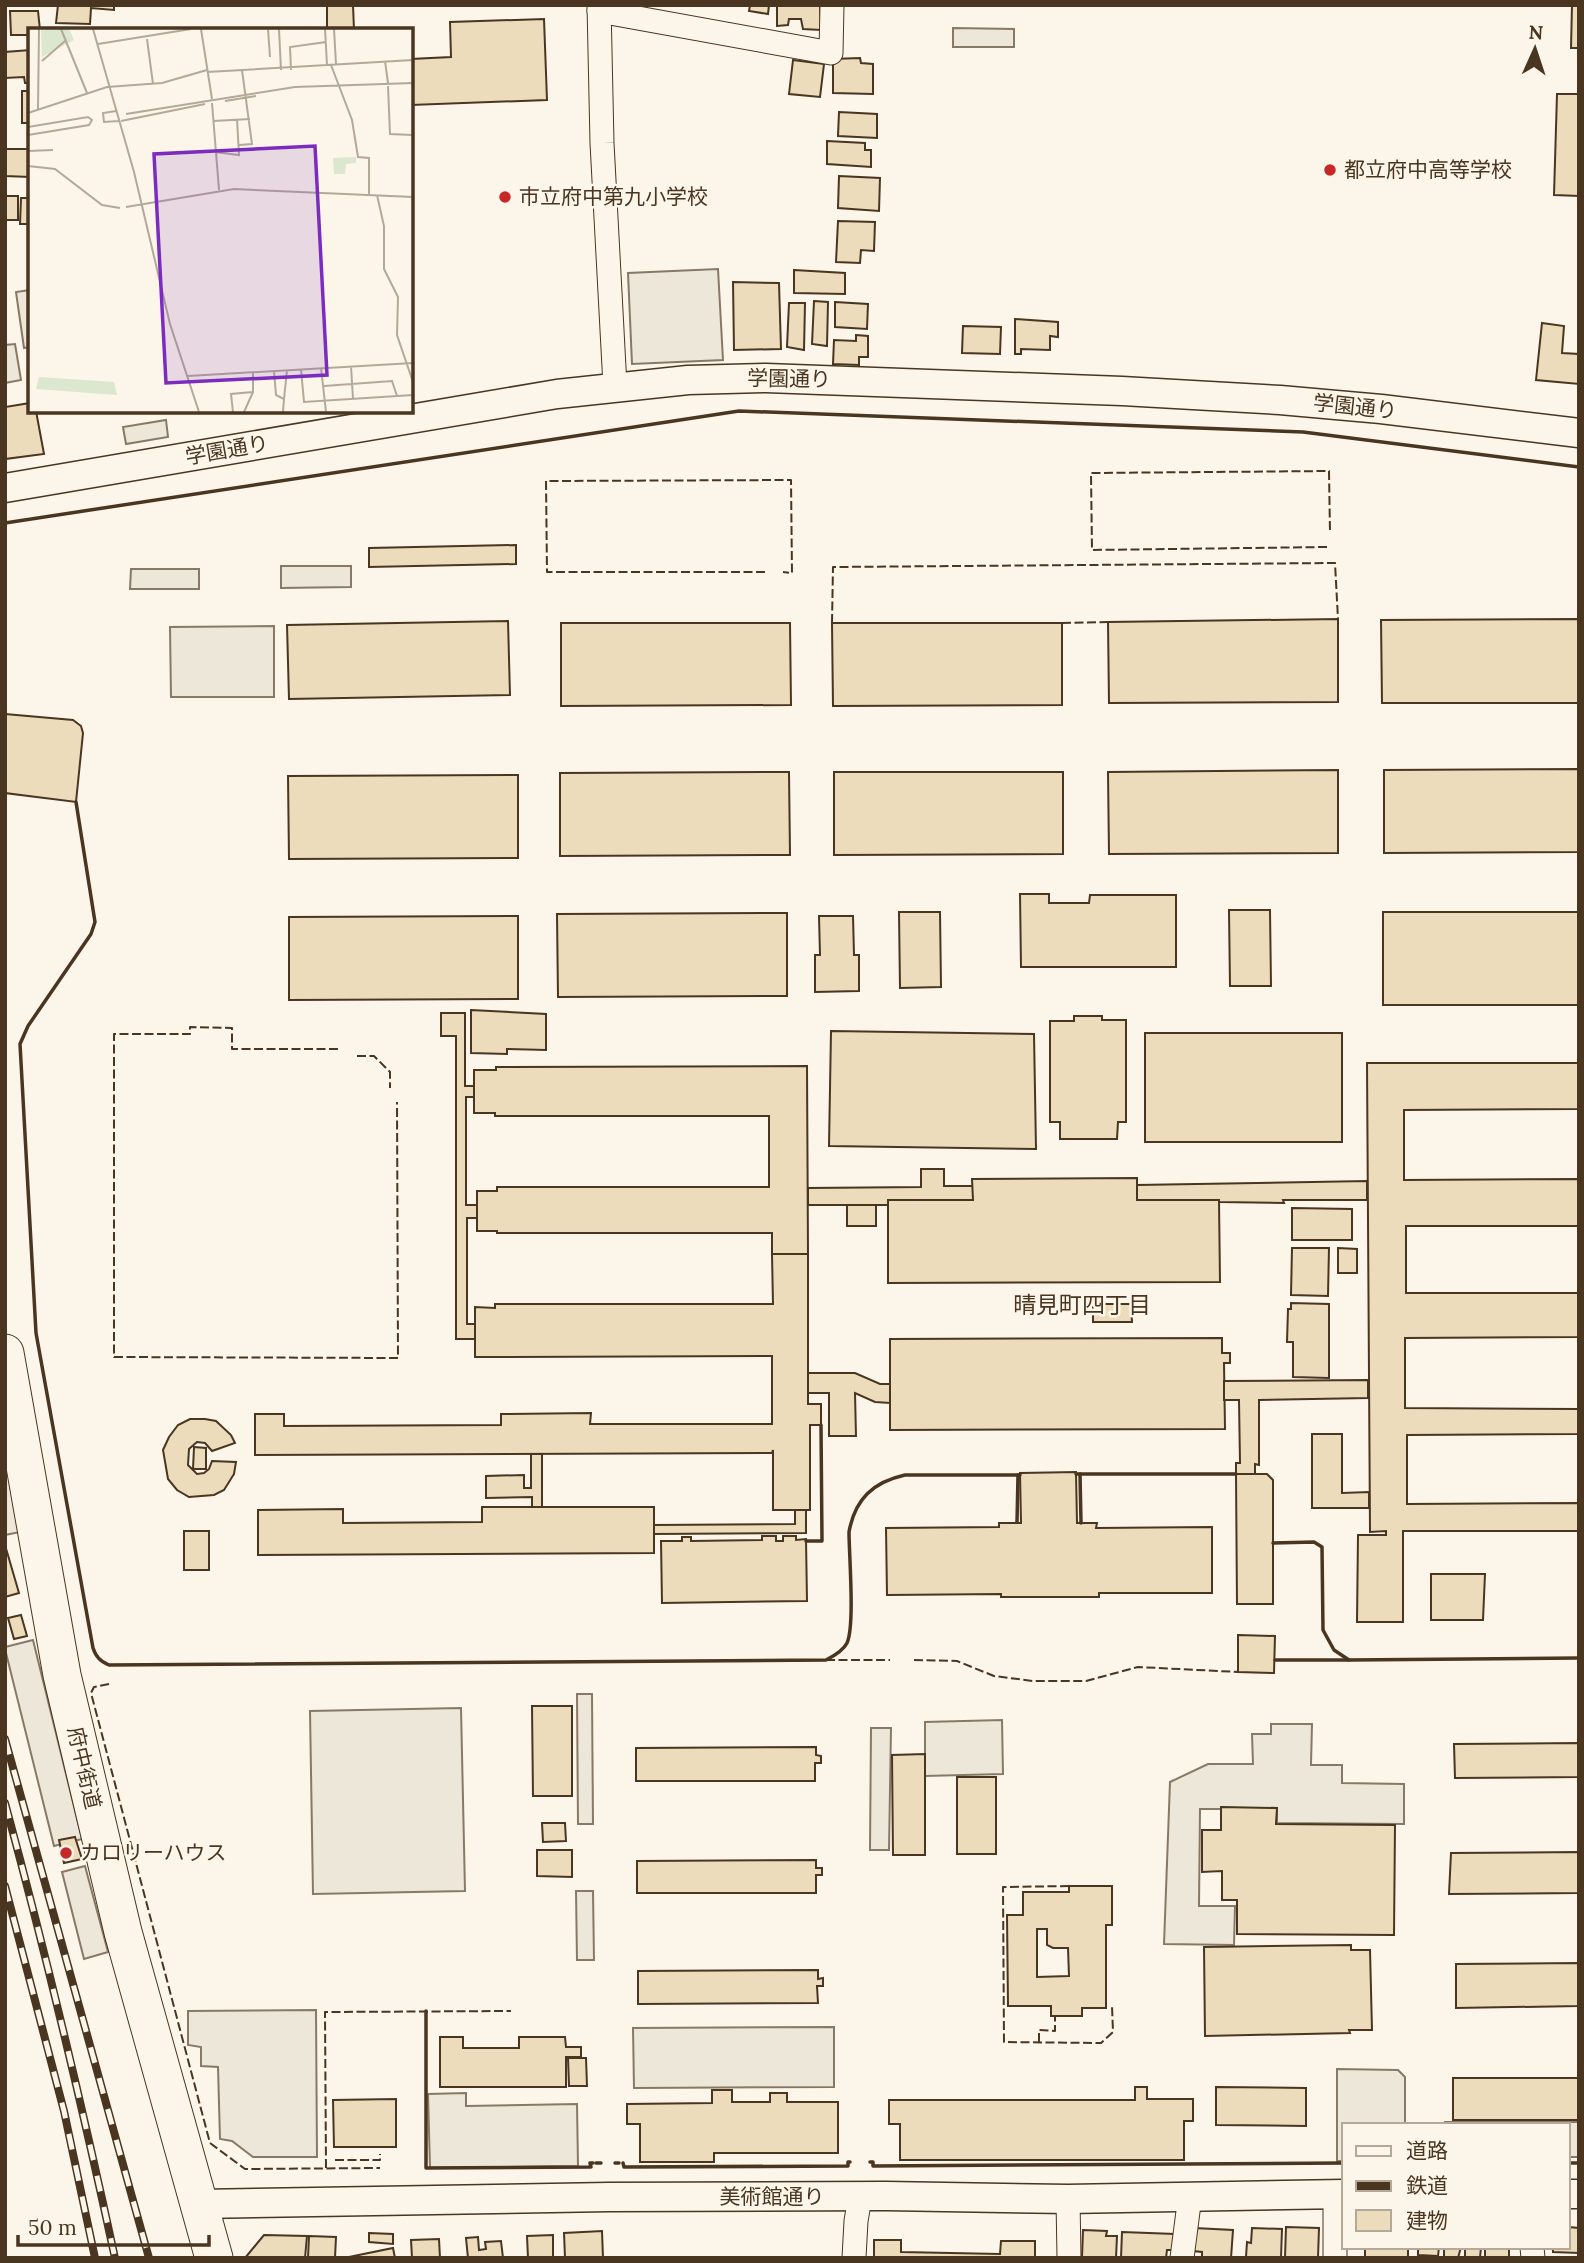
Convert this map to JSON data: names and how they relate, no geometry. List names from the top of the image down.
{
  "streets": {
    "main road": ["府中街道"],
    "street": ["学園通り", "美術館通り"]
  },
  "crossings": [
    ["府中街道", "美術館通り"]
  ],
  "districts": ["晴見町四丁目"],
  "places": ["都立府中高等学校", "市立府中第九小学校", "カロリーハウス"],
  "legend": ["道路", "鉄道", "建物"],
  "scale_bar": "50 m",
  "north": "top"
}
